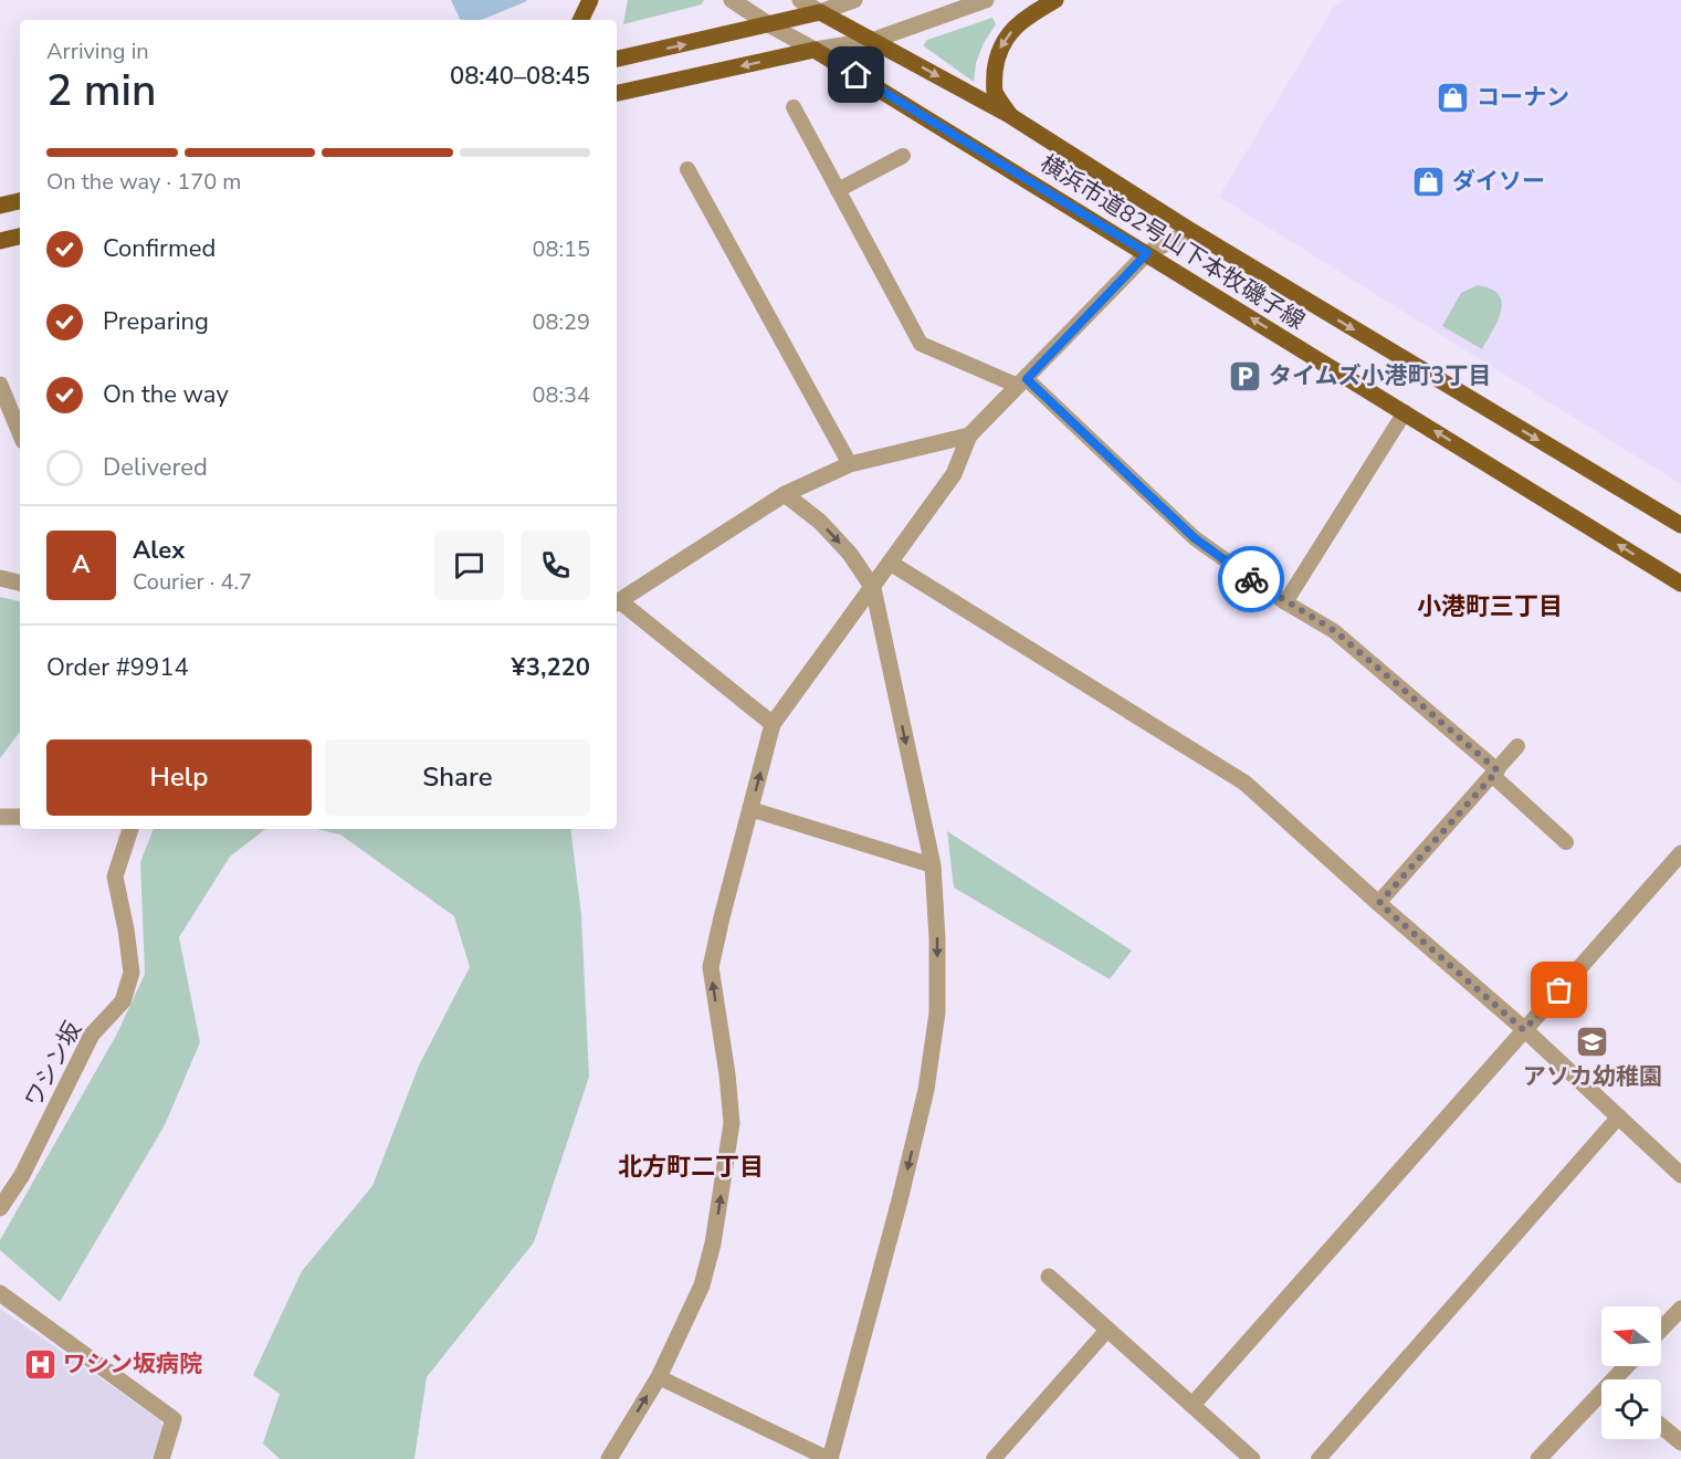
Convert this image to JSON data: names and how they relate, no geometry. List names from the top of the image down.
{
  "streets": {
    "main road": ["横浜市道82号山下本牧磯子線"],
    "street": ["ワシン坂"]
  },
  "districts": ["小港町三丁目", "北方町二丁目"],
  "places": {
    "shop": ["コーナン", "ダイソー"],
    "parking": ["タイムズ小港町3丁目"],
    "school or university": ["アソカ幼稚園"],
    "hospital": ["ワシン坂病院"]
  },
  "north": "left",
  "page": {
    "heading": ["2 min", "Arriving in", "08:40–08:45"],
    "panel": [
      "Alex",
      "Courier · 4.7",
      "Order #9914",
      "¥3,220"
    ],
    "bar": "On the way · 170 m",
    "list": [
      ["Confirmed", "08:15"],
      ["Preparing", "08:29"],
      ["On the way", "08:34"],
      "Delivered"
    ],
    "round": "A",
    "buttons": ["Help", "Share"]
  }
}
